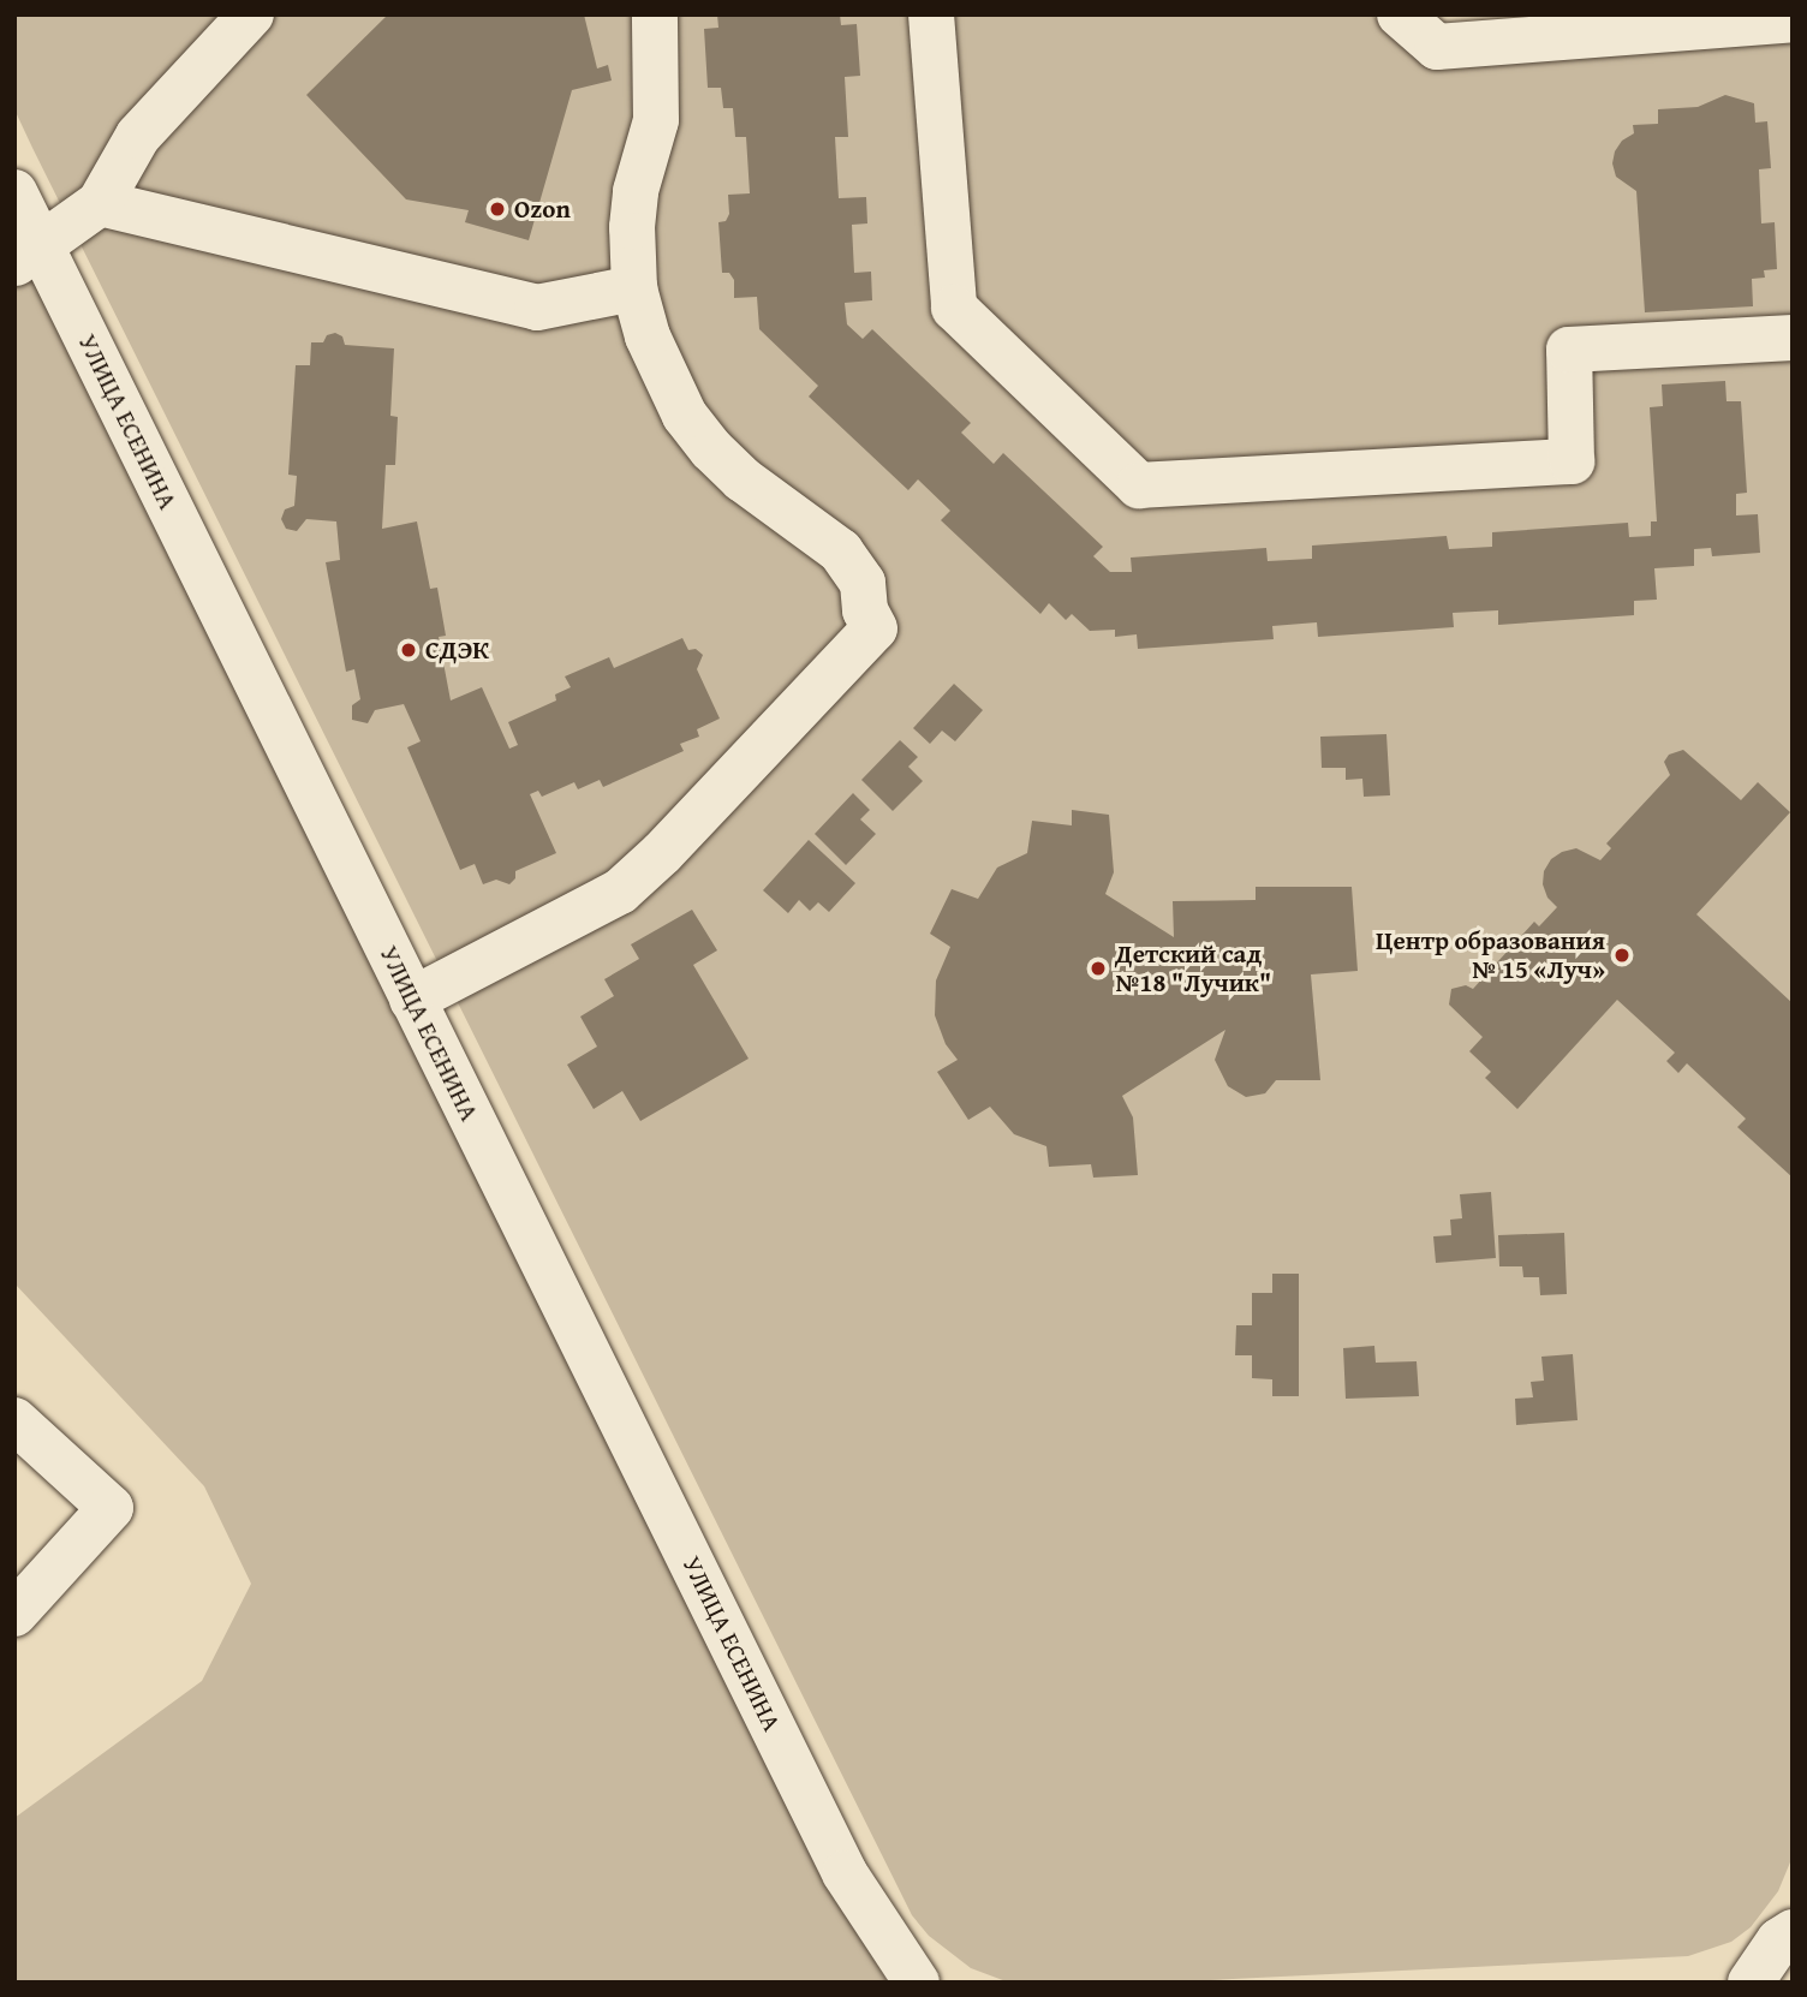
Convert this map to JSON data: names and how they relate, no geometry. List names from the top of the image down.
{
  "streets": {
    "street": ["УЛИЦА ЕСЕНИНА"]
  },
  "places": [
    "Ozon",
    "СДЭК",
    "Центр образования № 15 «Луч»",
    "Детский сад №18 \"Лучик\""
  ]
}
